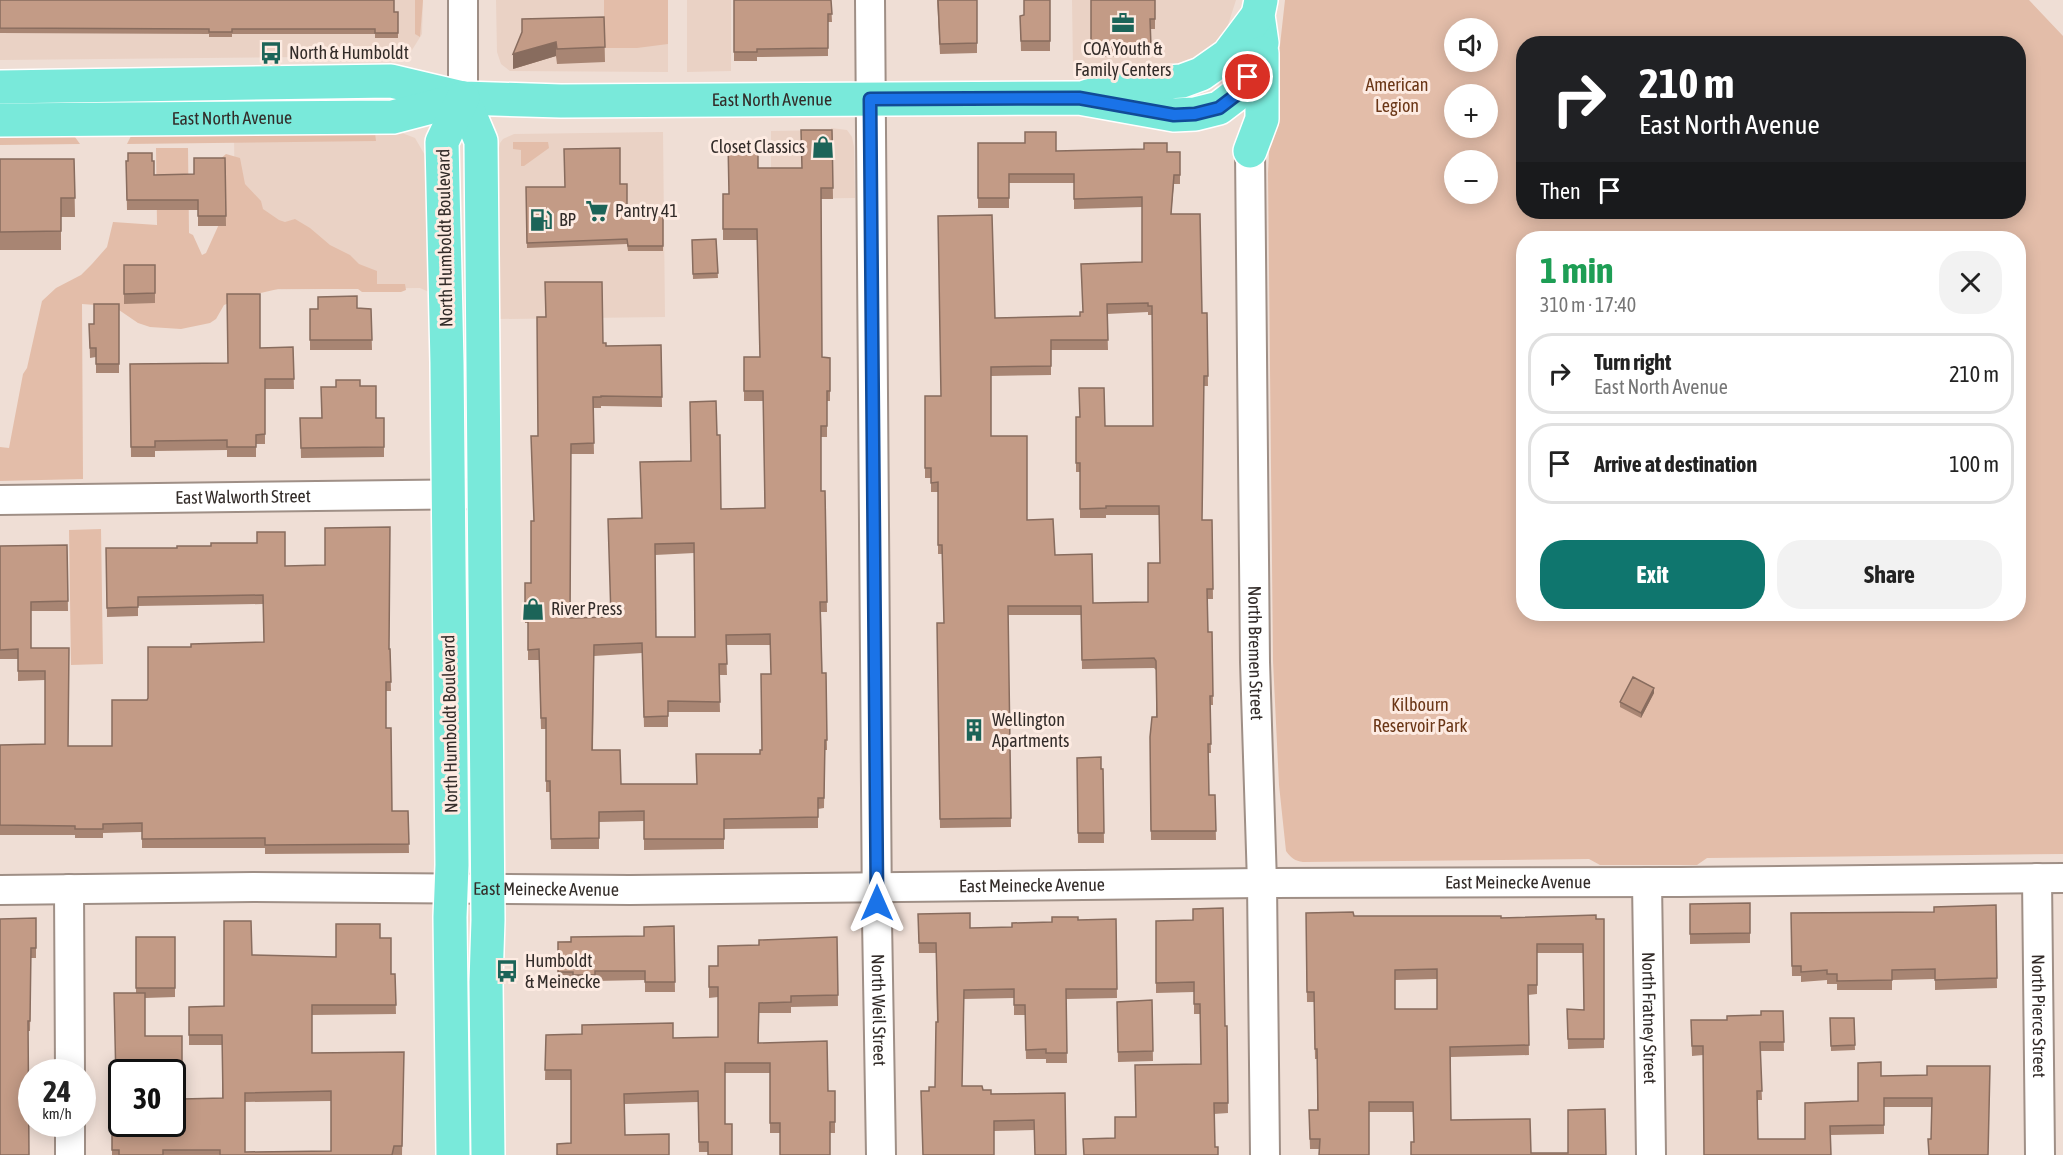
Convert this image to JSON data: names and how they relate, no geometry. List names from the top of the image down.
{
  "streets": {
    "main road": ["East North Avenue", "North Humboldt Boulevard"],
    "street": [
      "East Walworth Street",
      "North Bremen Street",
      "East Meinecke Avenue",
      "North Weil Street",
      "North Pierce Street",
      "North Fratney Street"
    ]
  },
  "crossings": [
    ["East North Avenue", "North Humboldt Boulevard"],
    ["East North Avenue", "North Weil Street"],
    ["North Humboldt Boulevard", "East Walworth Street"],
    ["North Humboldt Boulevard", "East Meinecke Avenue"],
    ["North Bremen Street", "East Meinecke Avenue"],
    ["East Meinecke Avenue", "North Weil Street"],
    ["East Meinecke Avenue", "North Pierce Street"],
    ["East Meinecke Avenue", "North Fratney Street"]
  ],
  "parks": ["American Legion", "Kilbourn Reservoir Park"],
  "places": {
    "office": ["COA Youth & Family Centers"],
    "bus stop": ["North & Humboldt", "Humboldt & Meinecke"],
    "shop": ["Closet Classics", "River Press"],
    "supermarket": ["Pantry 41"],
    "fuel station": ["BP"],
    "building": ["Wellington Apartments"]
  },
  "page": {
    "map_buttons": ["+", "−"],
    "turn": ["210 m", "East North Avenue"],
    "then": "Then",
    "heading": ["1 min", "310 m · 17:40"],
    "list": [
      {
        "name": "Turn right",
        "note": "East North Avenue",
        "value": "210 m"
      },
      {
        "name": "Arrive at destination",
        "value": "100 m"
      }
    ],
    "buttons": ["Exit", "Share"],
    "speed": "24 km/h",
    "limit": "30"
  }
}
